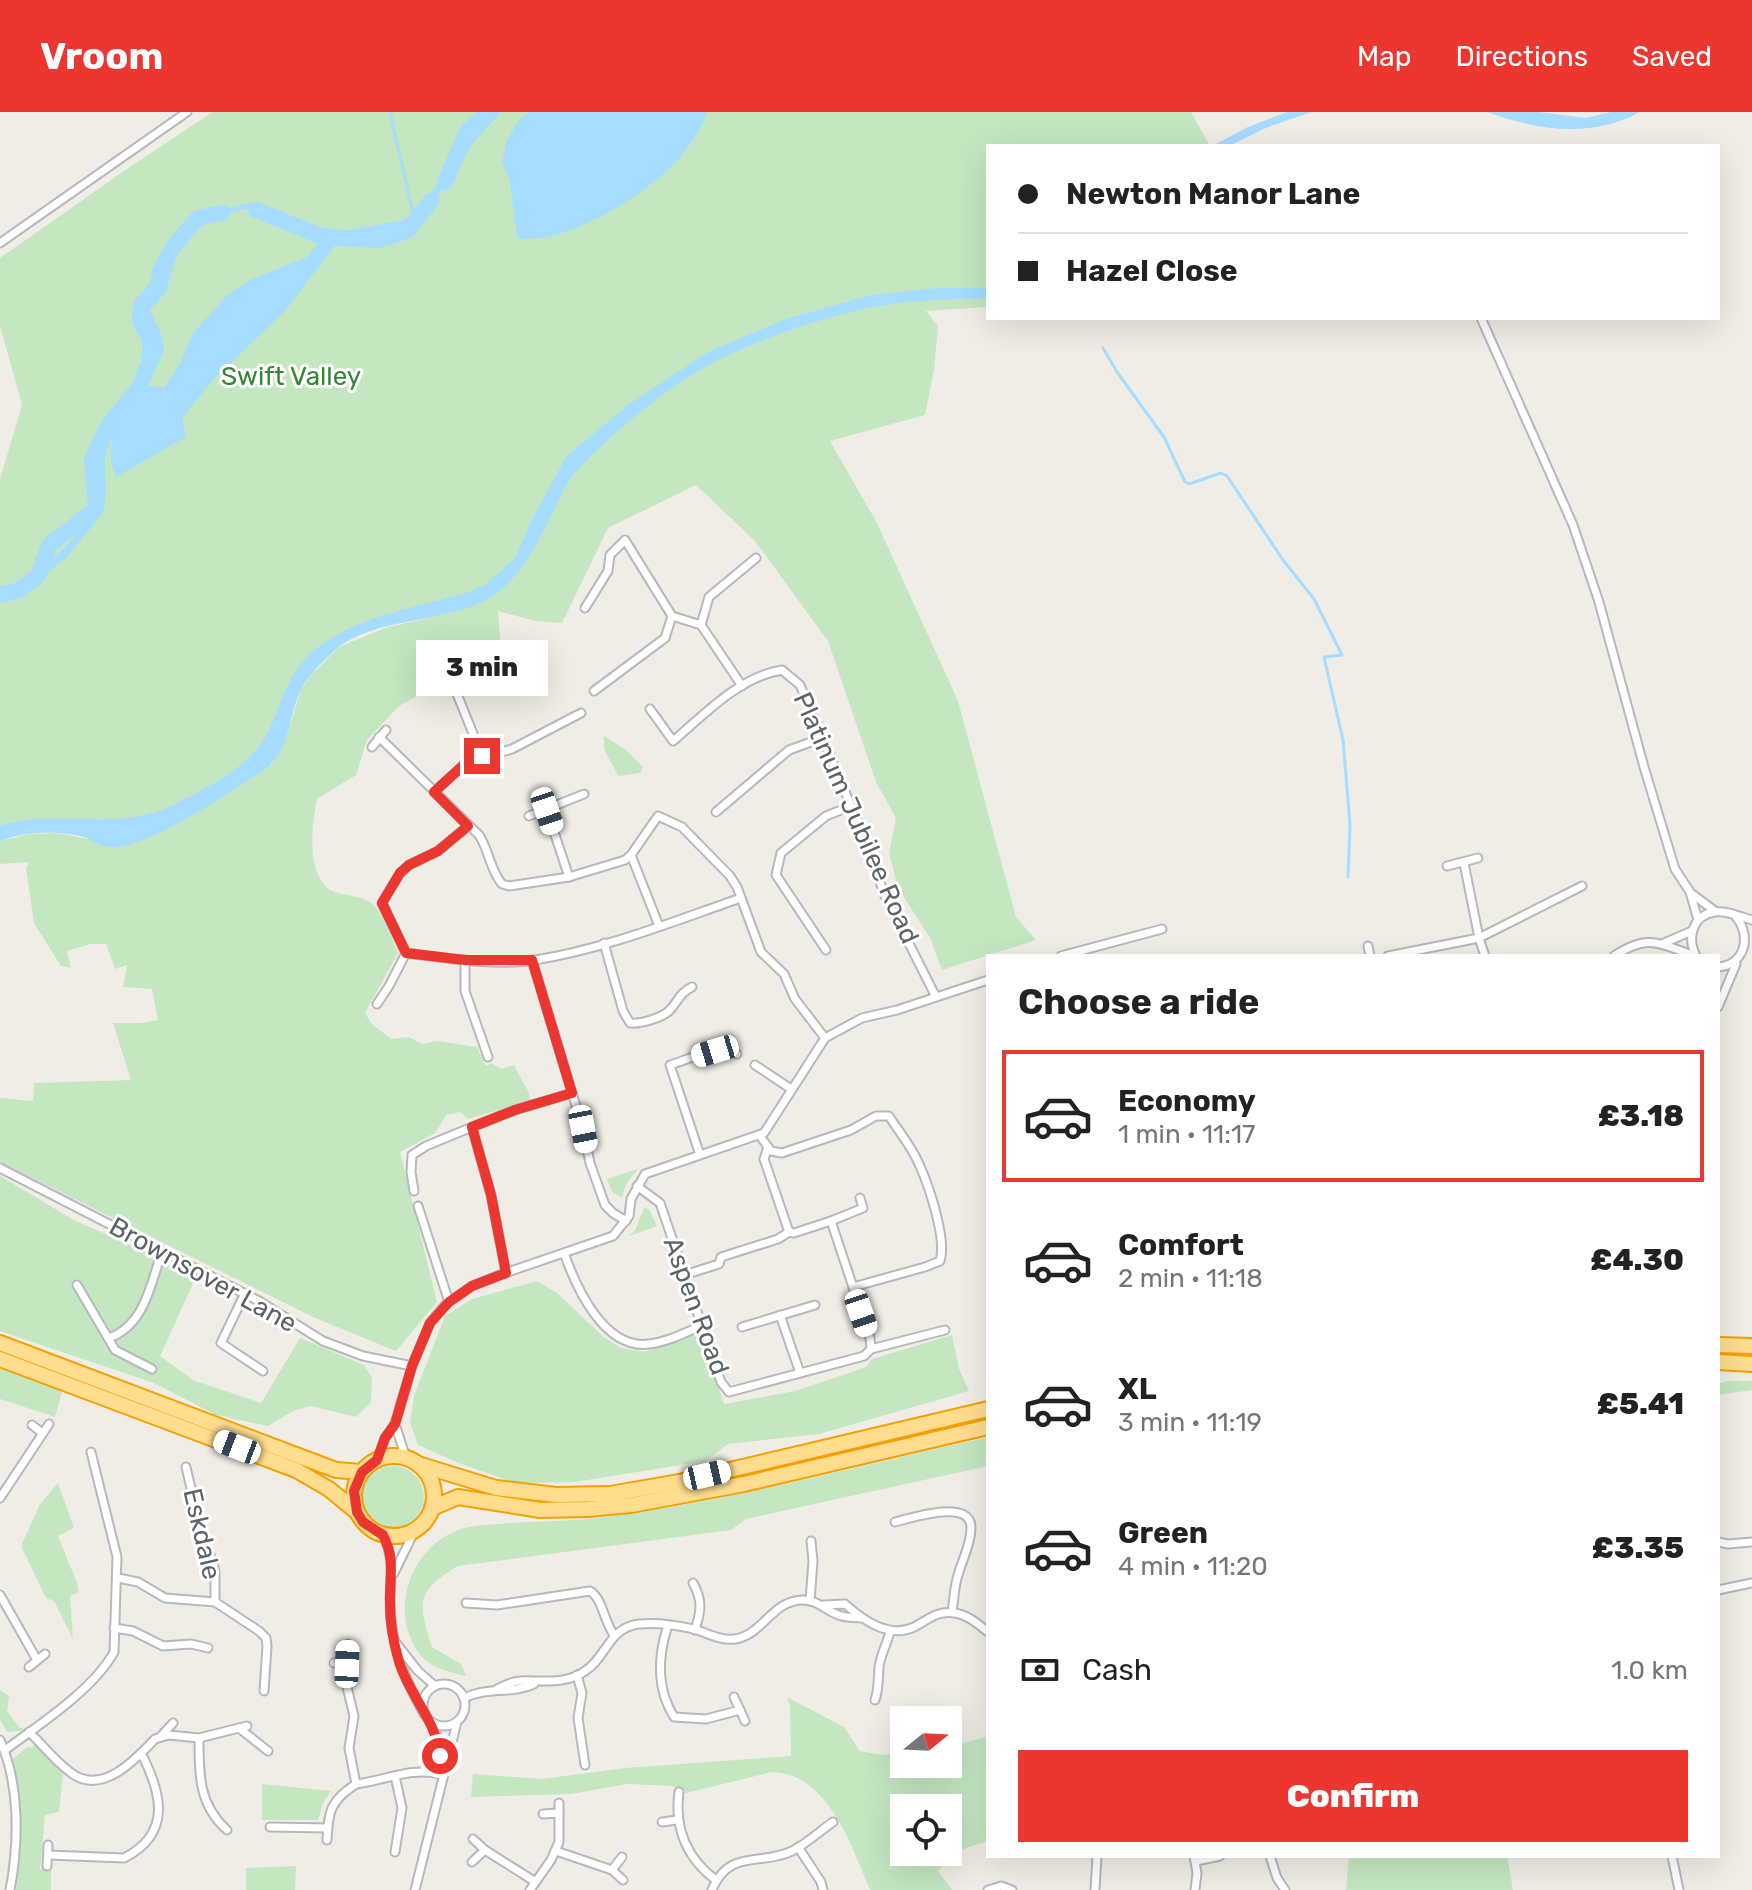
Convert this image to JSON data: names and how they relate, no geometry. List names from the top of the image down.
{
  "streets": {
    "street": [
      "Platinum Jubilee Road",
      "Brownsover Lane",
      "Aspen Road",
      "Eskdale"
    ]
  },
  "parks": ["Swift Valley"],
  "north": "right",
  "page": {
    "header": "Vroom",
    "nav": ["Map", "Directions", "Saved"],
    "banner": ["Newton Manor Lane", "Hazel Close"],
    "bubble": "3 min",
    "heading": "Choose a ride",
    "list": [
      {
        "name": "Economy",
        "note": "1 min · 11:17",
        "value": "£3.18"
      },
      {
        "name": "Comfort",
        "note": "2 min · 11:18",
        "value": "£4.30"
      },
      {
        "name": "XL",
        "note": "3 min · 11:19",
        "value": "£5.41"
      },
      {
        "name": "Green",
        "note": "4 min · 11:20",
        "value": "£3.35"
      }
    ],
    "pay": ["Cash", "1.0 km"],
    "buttons": "Confirm"
  }
}
